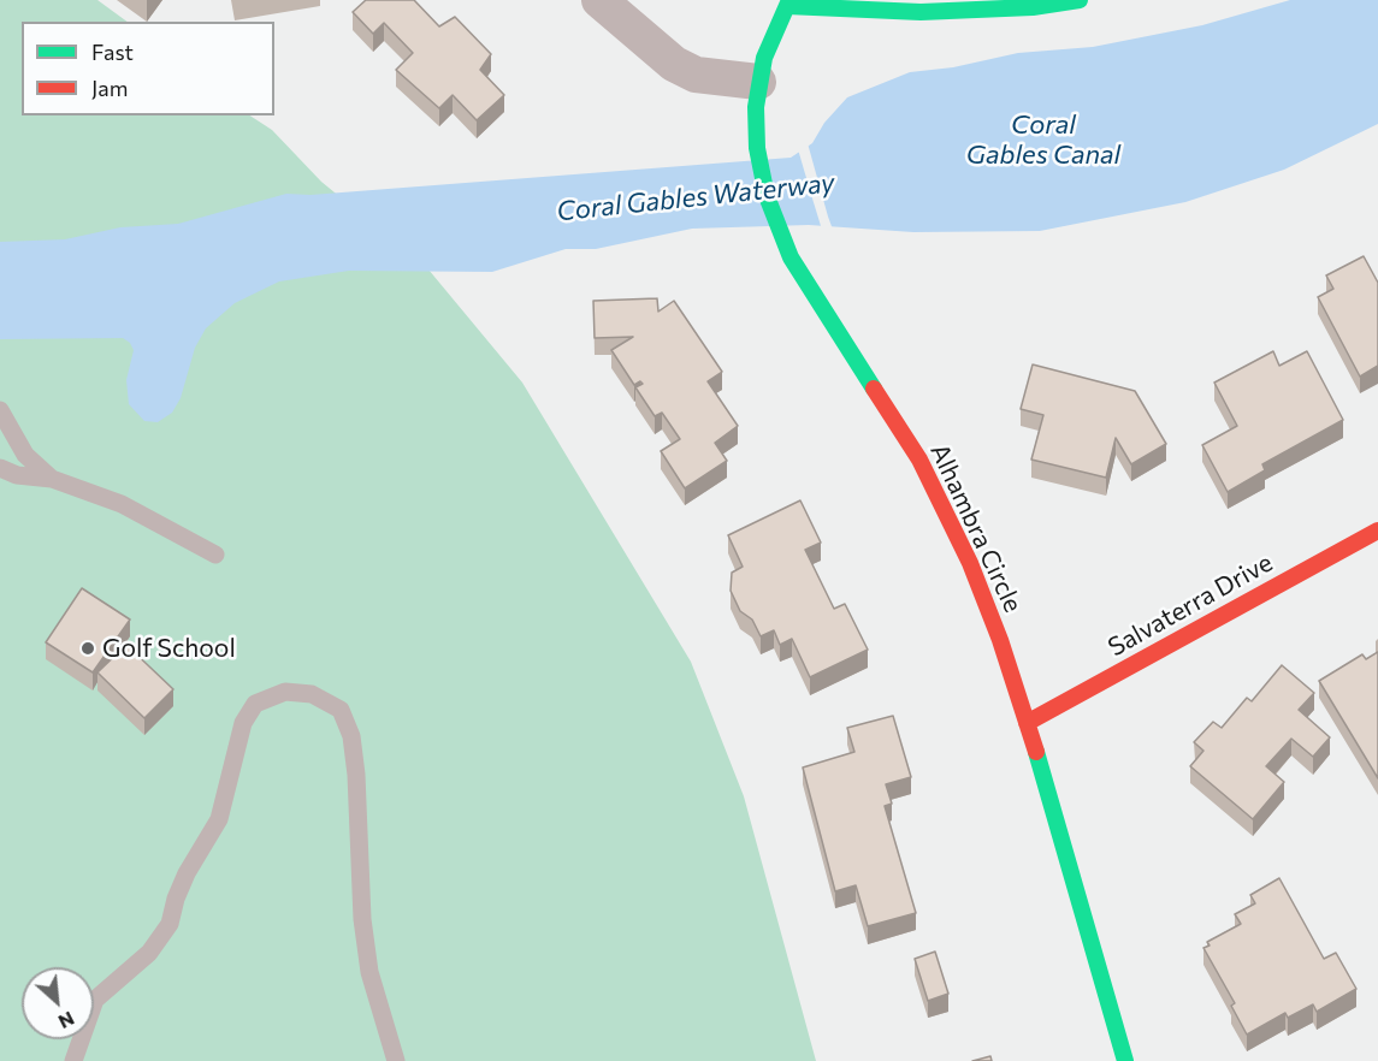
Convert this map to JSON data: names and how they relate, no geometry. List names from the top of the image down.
{
  "streets": {
    "street": ["Alhambra Circle", "Salvaterra Drive"]
  },
  "crossings": [
    ["Alhambra Circle", "Salvaterra Drive"]
  ],
  "water": ["Coral Gables Canal", "Coral Gables Waterway"],
  "places": ["Golf School"],
  "legend": ["Fast", "Jam"],
  "north": "bottom right"
}
